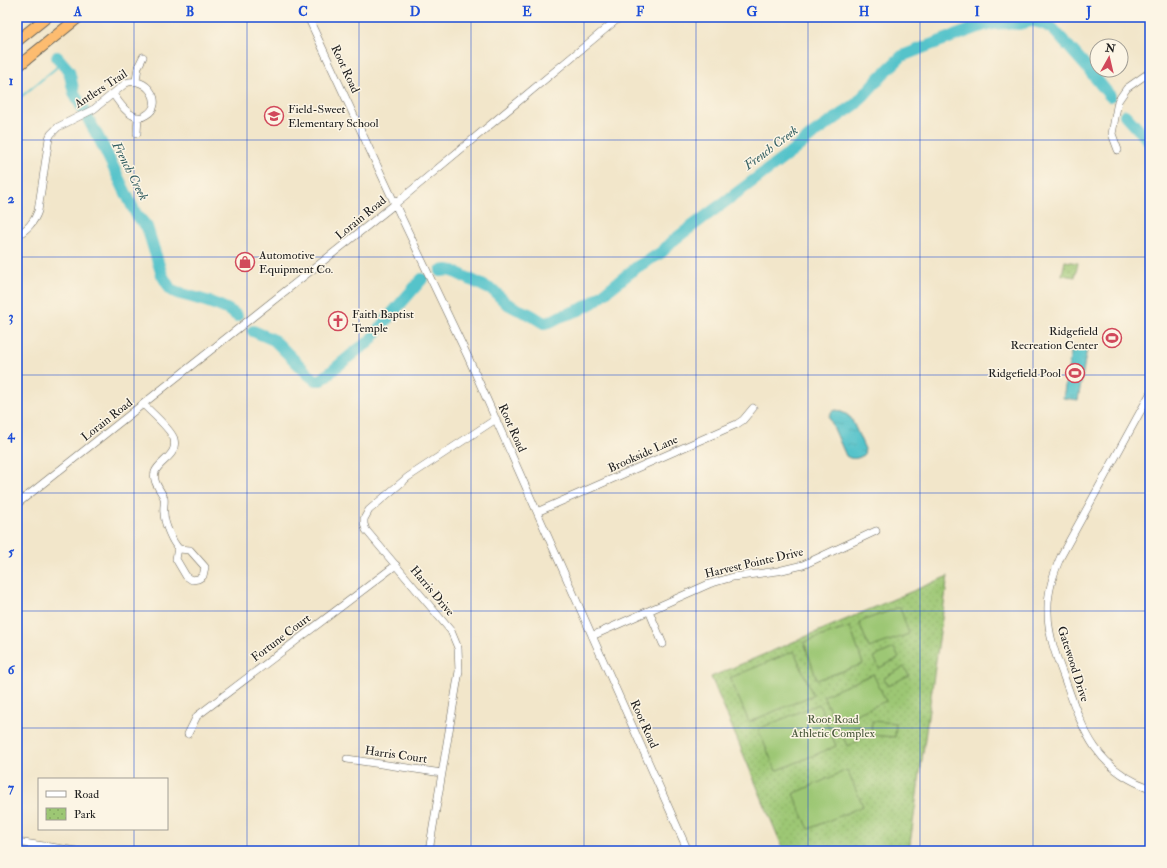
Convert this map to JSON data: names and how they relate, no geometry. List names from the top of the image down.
{
  "streets": {
    "street": [
      "Root Road",
      "Antlers Trail",
      "Lorain Road",
      "Brookside Lane",
      "Harvest Pointe Drive",
      "Harris Drive",
      "Fortune Court",
      "Gatewood Drive",
      "Harris Court"
    ]
  },
  "crossings": [
    ["Root Road", "Lorain Road"],
    ["Root Road", "Brookside Lane"],
    ["Root Road", "Harvest Pointe Drive"],
    ["Root Road", "Harris Drive"],
    ["Harris Drive", "Fortune Court"],
    ["Harris Drive", "Harris Court"]
  ],
  "water": ["French Creek"],
  "parks": ["Root Road Athletic Complex"],
  "places": {
    "school or university": ["Field-Sweet Elementary School"],
    "shop": ["Automotive Equipment Co."],
    "church": ["Faith Baptist Temple"],
    "sports": ["Ridgefield Recreation Center", "Ridgefield Pool"]
  },
  "legend": ["Road", "Park"],
  "north": "top",
  "grid": {
    "columns": [
      "A",
      "B",
      "C",
      "D",
      "E",
      "F",
      "G",
      "H",
      "I",
      "J"
    ],
    "rows": [
      "1",
      "2",
      "3",
      "4",
      "5",
      "6",
      "7"
    ]
  }
}
